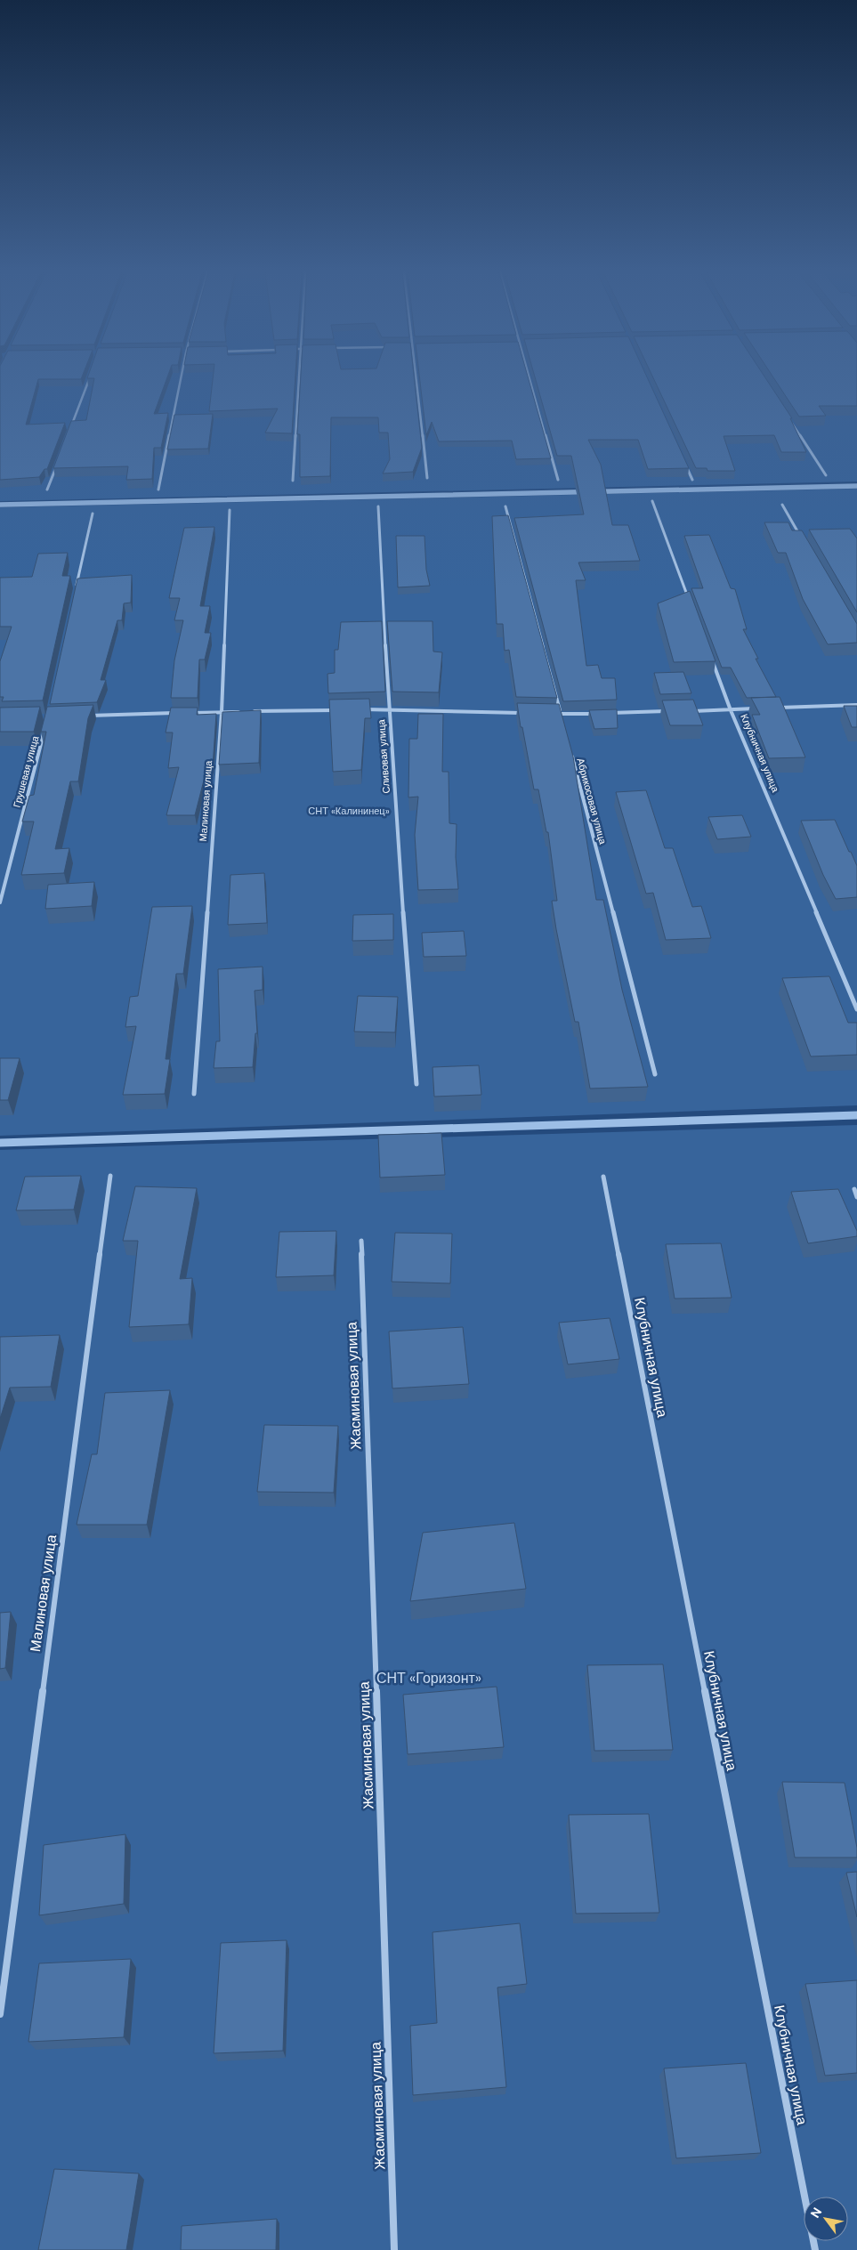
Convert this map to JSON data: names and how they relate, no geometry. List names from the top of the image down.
{
  "streets": {
    "street": [
      "Клубничная улица",
      "Сливовая улица",
      "Грушевая улица",
      "Малиновая улица",
      "Абрикосовая улица",
      "Жасминовая улица"
    ]
  },
  "parks": ["СНТ «Калининец»", "СНТ «Горизонт»"],
  "north": "top left"
}
